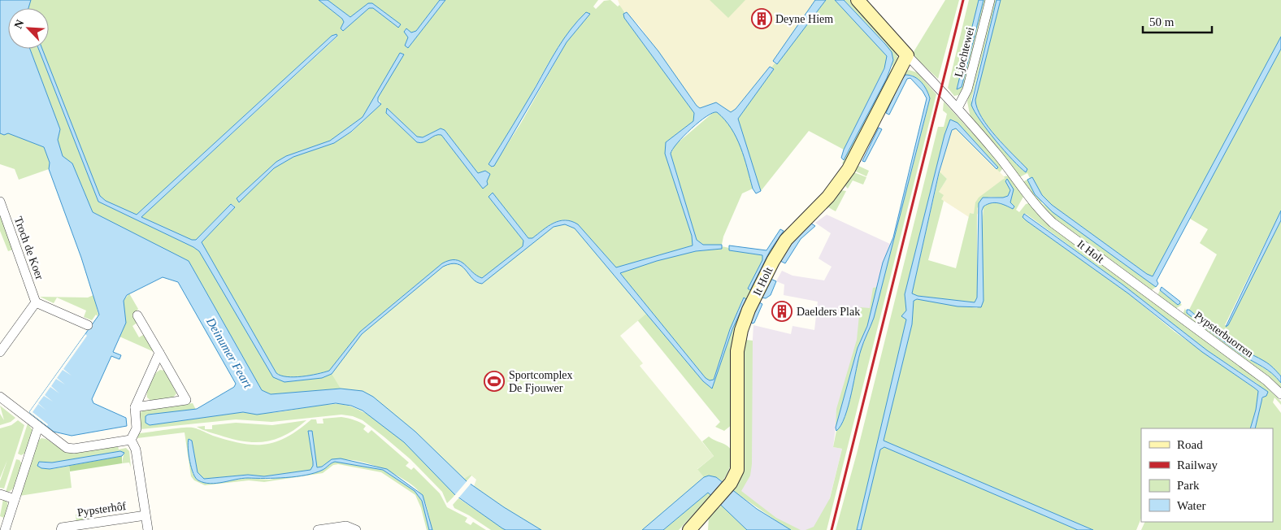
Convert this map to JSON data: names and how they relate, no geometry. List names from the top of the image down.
{
  "streets": {
    "street": [
      "Ljochtewei",
      "Troch de Koer",
      "It Holt",
      "Pypsterbuorren",
      "Pypsterhôf"
    ]
  },
  "crossings": [
    ["Ljochtewei", "It Holt"],
    ["It Holt", "Pypsterbuorren"]
  ],
  "water": ["Deinumer Feart"],
  "places": {
    "building": ["Deyne Hiem", "Daelders Plak"],
    "sports": ["Sportcomplex De Fjouwer"]
  },
  "legend": [
    "Road",
    "Railway",
    "Park",
    "Water"
  ],
  "scale_bar": "50 m",
  "north": "top left"
}
